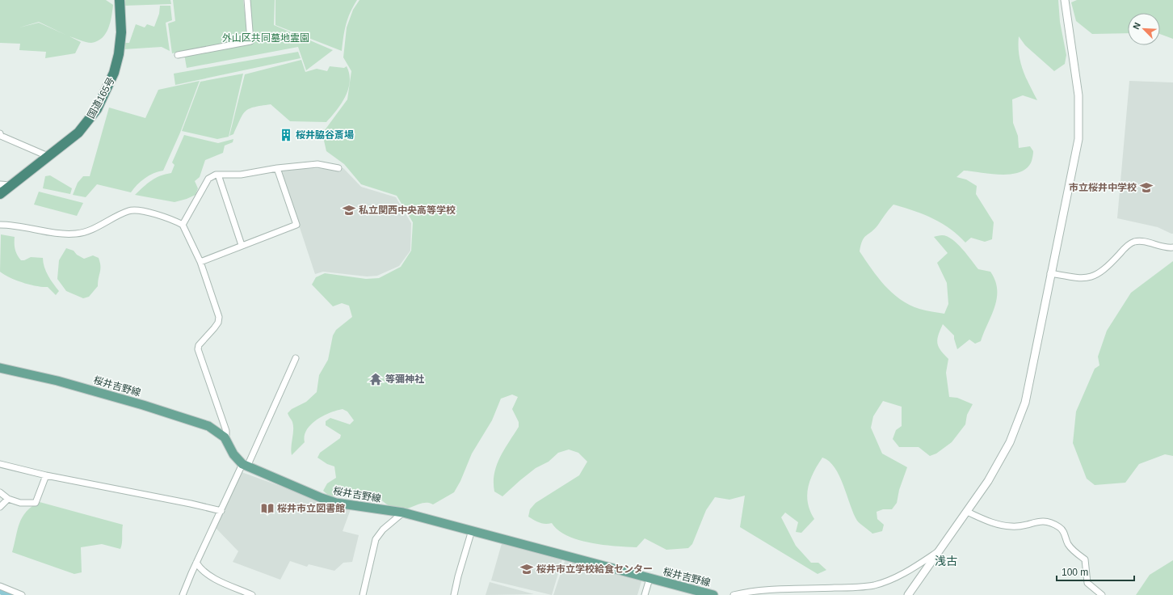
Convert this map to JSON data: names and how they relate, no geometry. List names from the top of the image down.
{
  "streets": {
    "highway": ["国道165号"],
    "main road": ["桜井吉野線"]
  },
  "districts": ["浅古"],
  "parks": ["外山区共同墓地霊園"],
  "places": {
    "building": ["桜井脇谷斎場"],
    "school or university": ["市立桜井中学校", "私立関西中央高等学校", "桜井市立学校給食センター"],
    "temple": ["等彌神社"],
    "library": ["桜井市立図書館"]
  },
  "scale_bar": "100 m",
  "north": "top left"
}
